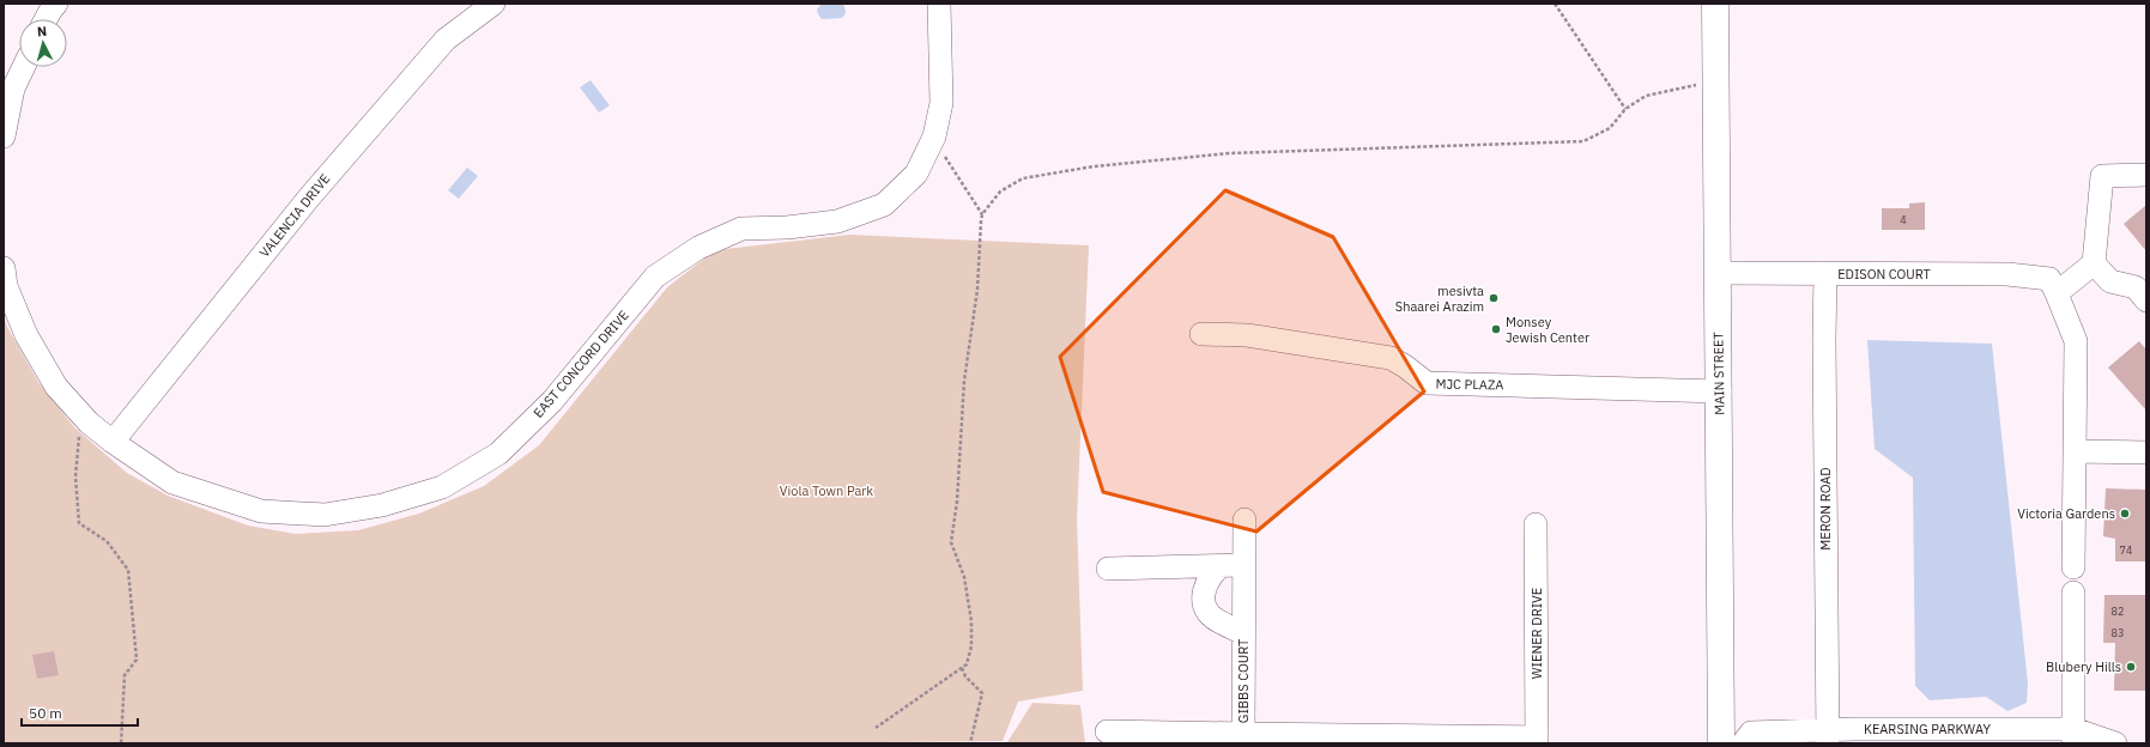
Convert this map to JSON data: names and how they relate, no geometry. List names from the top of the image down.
{
  "streets": {
    "main road": ["MAIN STREET"],
    "street": [
      "VALENCIA DRIVE",
      "EDISON COURT",
      "EAST CONCORD DRIVE",
      "MJC PLAZA",
      "MERON ROAD",
      "WIENER DRIVE",
      "GIBBS COURT",
      "KEARSING PARKWAY"
    ]
  },
  "crossings": [
    ["VALENCIA DRIVE", "EAST CONCORD DRIVE"],
    ["EDISON COURT", "MAIN STREET"],
    ["EDISON COURT", "MERON ROAD"],
    ["MAIN STREET", "MJC PLAZA"],
    ["MERON ROAD", "KEARSING PARKWAY"]
  ],
  "parks": ["Viola Town Park"],
  "places": [
    "mesivta Shaarei Arazim",
    "Monsey Jewish Center",
    "Victoria Gardens",
    "Blubery Hills"
  ],
  "house_numbers": [
    "4",
    "74",
    "82",
    "83"
  ],
  "scale_bar": "50 m",
  "north": "top"
}
